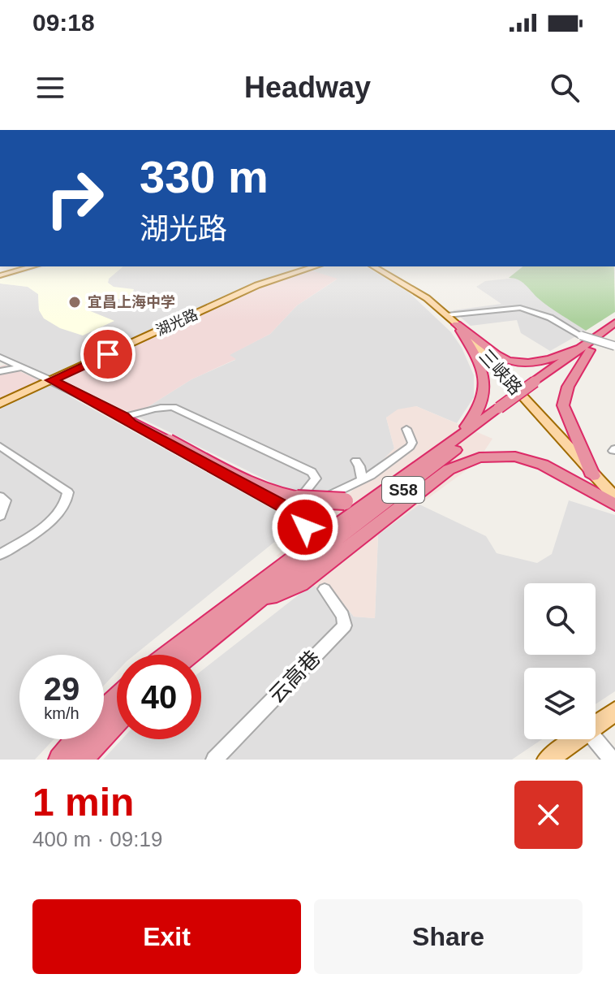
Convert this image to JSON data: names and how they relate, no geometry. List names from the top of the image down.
{
  "streets": {
    "highway": ["S58"],
    "main road": ["湖光路", "三峡路"],
    "street": ["云高巷"]
  },
  "places": ["宜昌上海中学"],
  "page": {
    "status": "09:18",
    "header": "Headway",
    "turn": ["330 m", "湖光路"],
    "speed": "29 km/h",
    "limit": "40",
    "heading": ["1 min", "400 m · 09:19"],
    "buttons": ["Exit", "Share"]
  }
}
